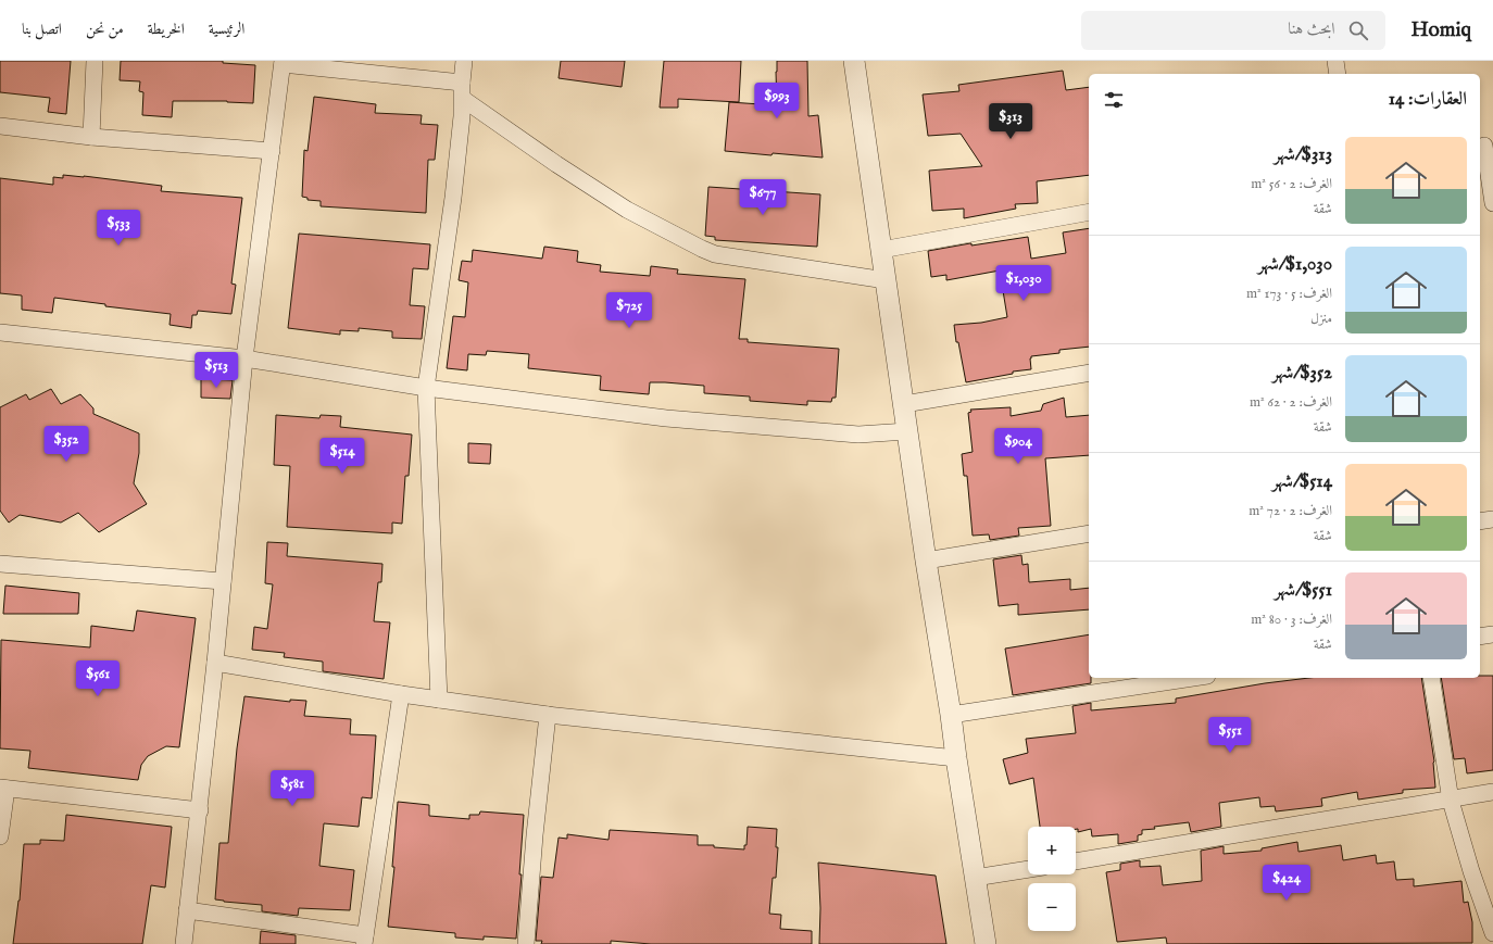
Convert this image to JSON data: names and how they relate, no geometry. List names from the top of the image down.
{
  "page": {
    "header": "Homiq",
    "search": "ابحث هنا",
    "nav": [
      "الرئيسية",
      "الخريطة",
      "من نحن",
      "اتصل بنا"
    ],
    "heading": "العقارات: 14",
    "price": [
      "$993",
      "$313",
      "$677",
      "$533",
      "$1,030",
      "$725",
      "$513",
      "$352",
      "$904",
      "$514",
      "$561",
      "$551",
      "$581",
      "$424"
    ],
    "list": [
      {
        "name": "$313/شهر",
        "note": "الغرف: 2 · 56 m² · شقة"
      },
      {
        "name": "$1,030/شهر",
        "note": "الغرف: 5 · 173 m² · منزل"
      },
      {
        "name": "$352/شهر",
        "note": "الغرف: 2 · 62 m² · شقة"
      },
      {
        "name": "$514/شهر",
        "note": "الغرف: 2 · 72 m² · شقة"
      },
      {
        "name": "$551/شهر",
        "note": "الغرف: 3 · 80 m² · شقة"
      }
    ],
    "map_buttons": ["+", "−"]
  }
}
